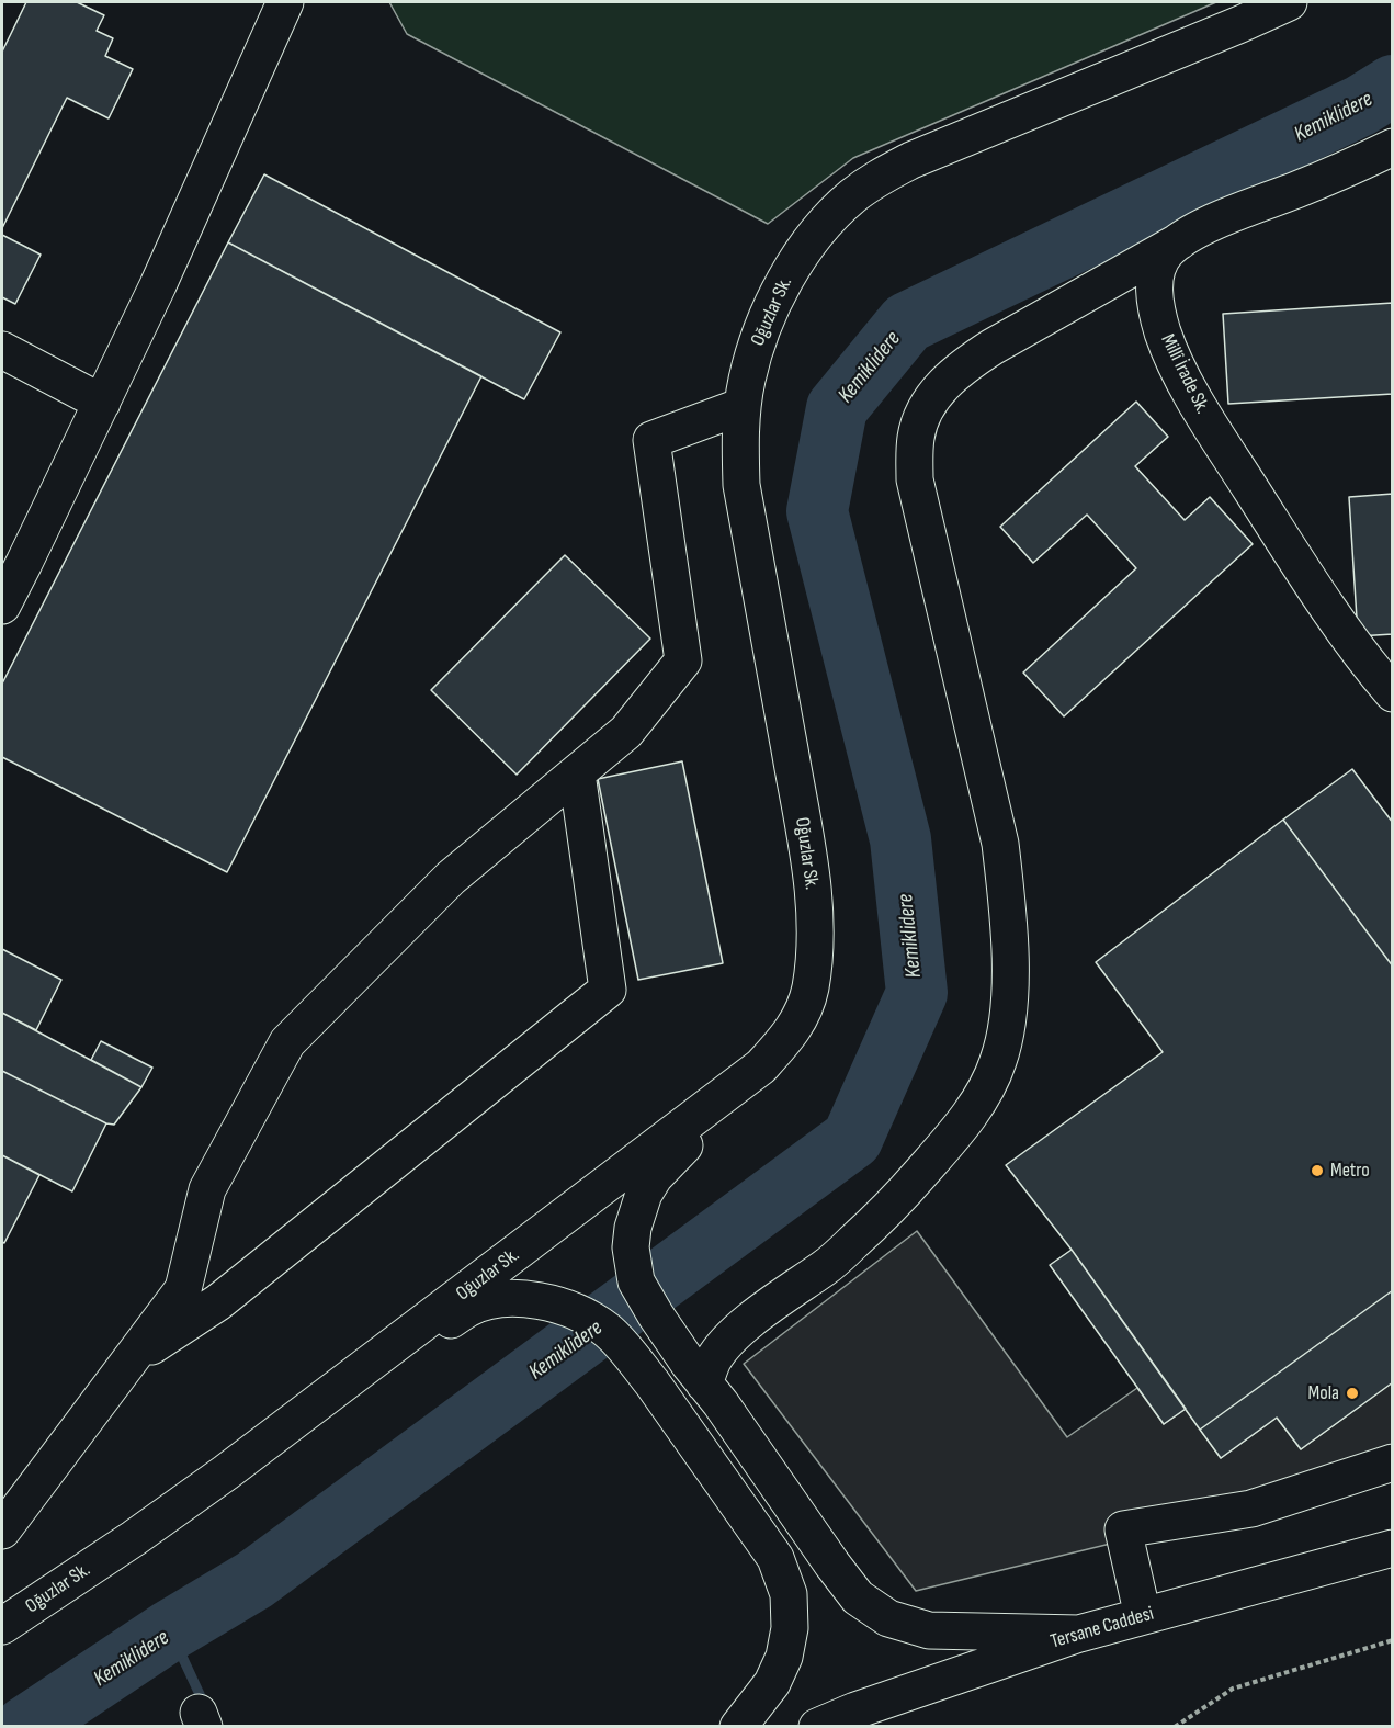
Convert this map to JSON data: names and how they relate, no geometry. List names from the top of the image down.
{
  "streets": {
    "street": ["Oğuzlar Sk.", "Millî İrade Sk.", "Tersane Caddesi"]
  },
  "water": ["Kemiklidere"],
  "places": ["Metro", "Mola"]
}
